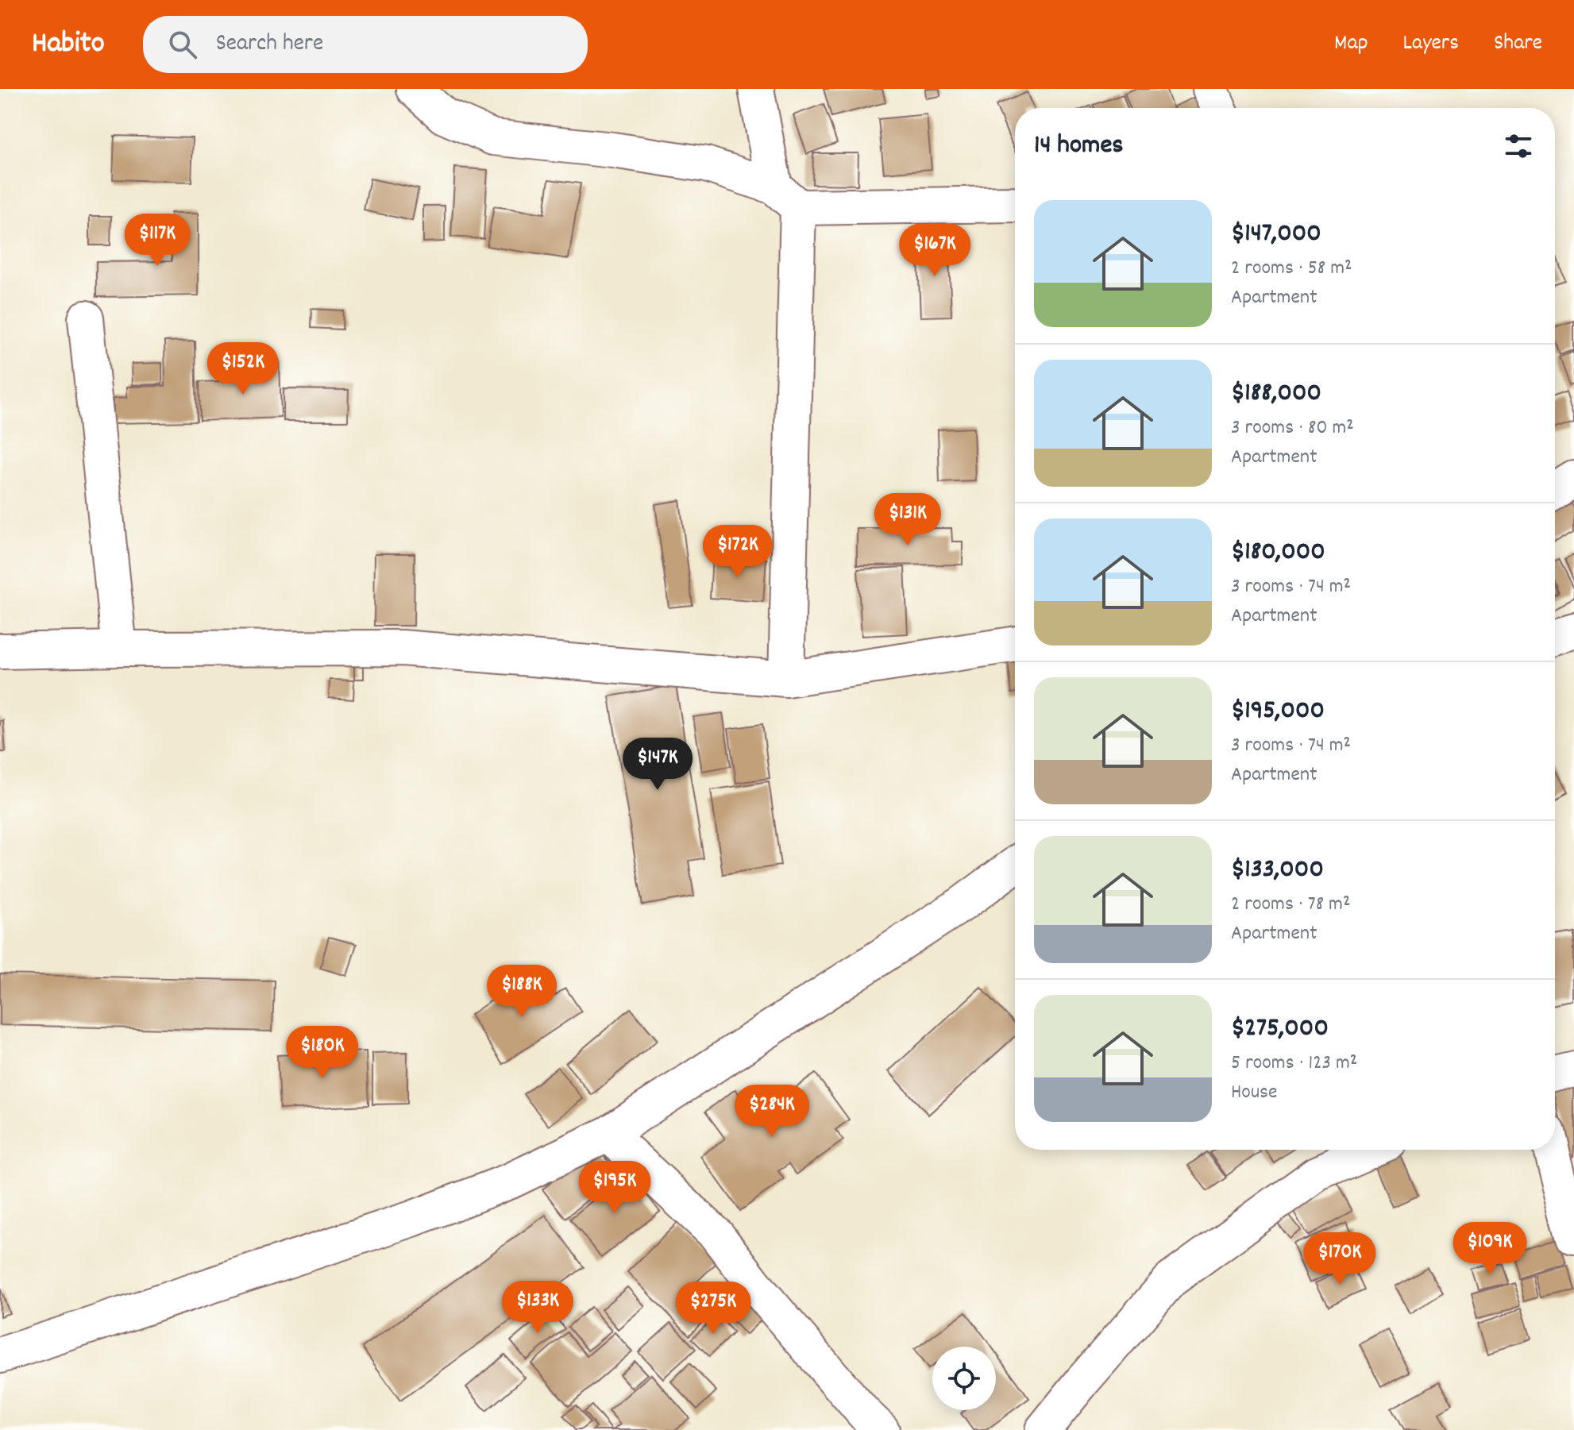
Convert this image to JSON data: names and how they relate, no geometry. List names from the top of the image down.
{
  "page": {
    "header": "Habito",
    "search": "Search here",
    "nav": ["Map", "Layers", "Share"],
    "heading": "14 homes",
    "list": [
      {
        "name": "$147,000",
        "note": "2 rooms · 58 m² · Apartment"
      },
      {
        "name": "$188,000",
        "note": "3 rooms · 80 m² · Apartment"
      },
      {
        "name": "$180,000",
        "note": "3 rooms · 74 m² · Apartment"
      },
      {
        "name": "$195,000",
        "note": "3 rooms · 74 m² · Apartment"
      },
      {
        "name": "$133,000",
        "note": "2 rooms · 78 m² · Apartment"
      },
      {
        "name": "$275,000",
        "note": "5 rooms · 123 m² · House"
      }
    ],
    "price": [
      "$117K",
      "$167K",
      "$152K",
      "$131K",
      "$172K",
      "$147K",
      "$188K",
      "$180K",
      "$284K",
      "$195K",
      "$109K",
      "$170K",
      "$133K",
      "$275K"
    ]
  }
}
